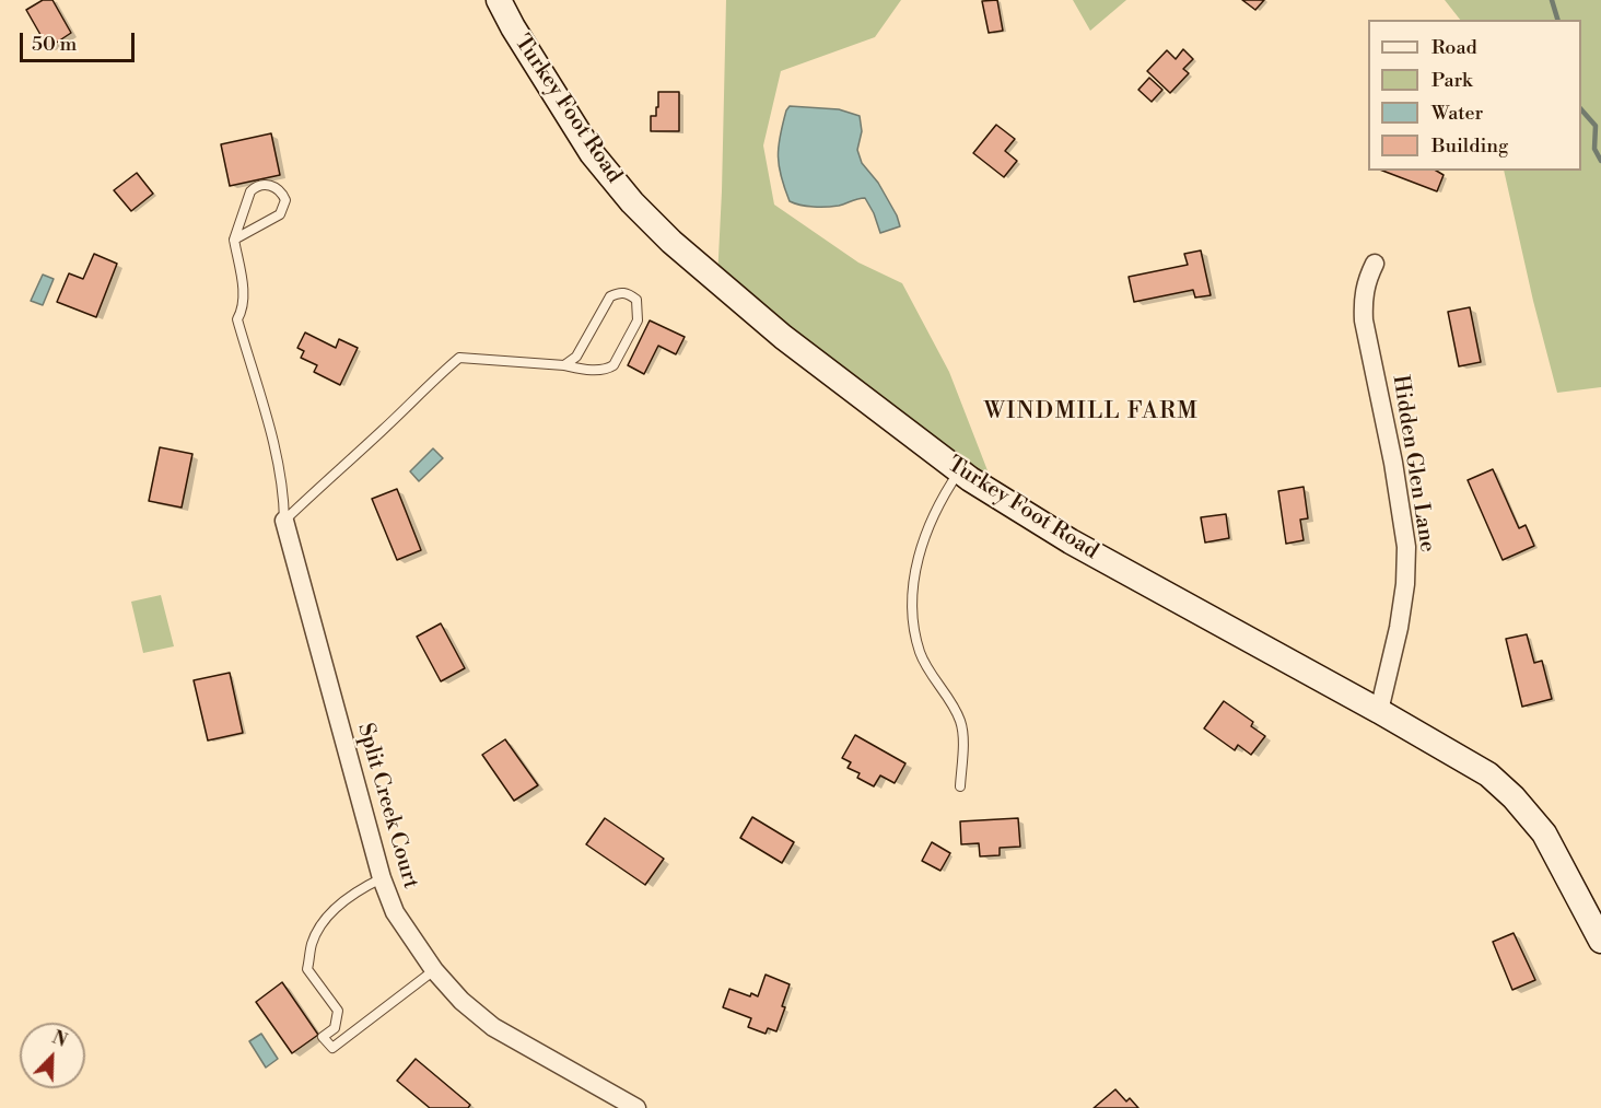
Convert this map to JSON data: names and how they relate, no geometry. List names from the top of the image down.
{
  "streets": {
    "street": ["Turkey Foot Road", "Hidden Glen Lane", "Split Creek Court"]
  },
  "crossings": [
    ["Turkey Foot Road", "Hidden Glen Lane"]
  ],
  "districts": ["WINDMILL FARM"],
  "legend": [
    "Road",
    "Park",
    "Water",
    "Building"
  ],
  "scale_bar": "50 m",
  "north": "top right"
}
